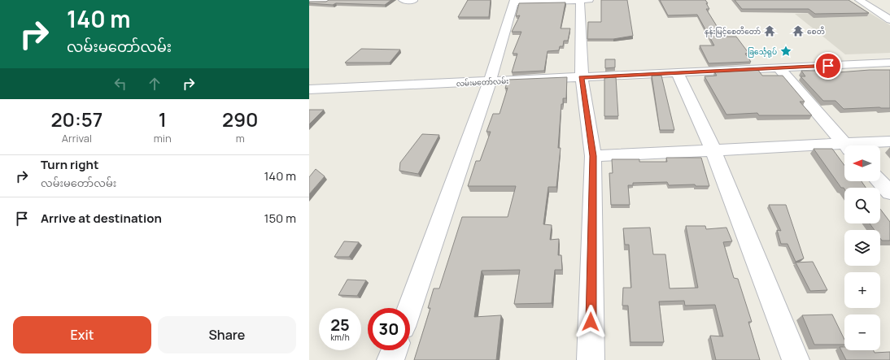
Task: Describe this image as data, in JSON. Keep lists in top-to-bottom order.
{
  "streets": {
    "street": ["လမ်းမတော်လမ်း"]
  },
  "places": {
    "temple": ["နန်းမြင့်စေတီတော်", "စေတီ"],
    "place": ["ခြင်္သေ့ရုပ်"]
  },
  "north": "left",
  "page": {
    "turn": ["140 m", "လမ်းမတော်လမ်း"],
    "eta": [
      "20:57",
      "Arrival",
      "1",
      "min",
      "290",
      "m"
    ],
    "map_buttons": ["+", "−"],
    "list": [
      {
        "name": "Turn right",
        "note": "လမ်းမတော်လမ်း",
        "value": "140 m"
      },
      {
        "name": "Arrive at destination",
        "value": "150 m"
      }
    ],
    "speed": "25 km/h",
    "limit": "30",
    "buttons": ["Exit", "Share"]
  }
}
